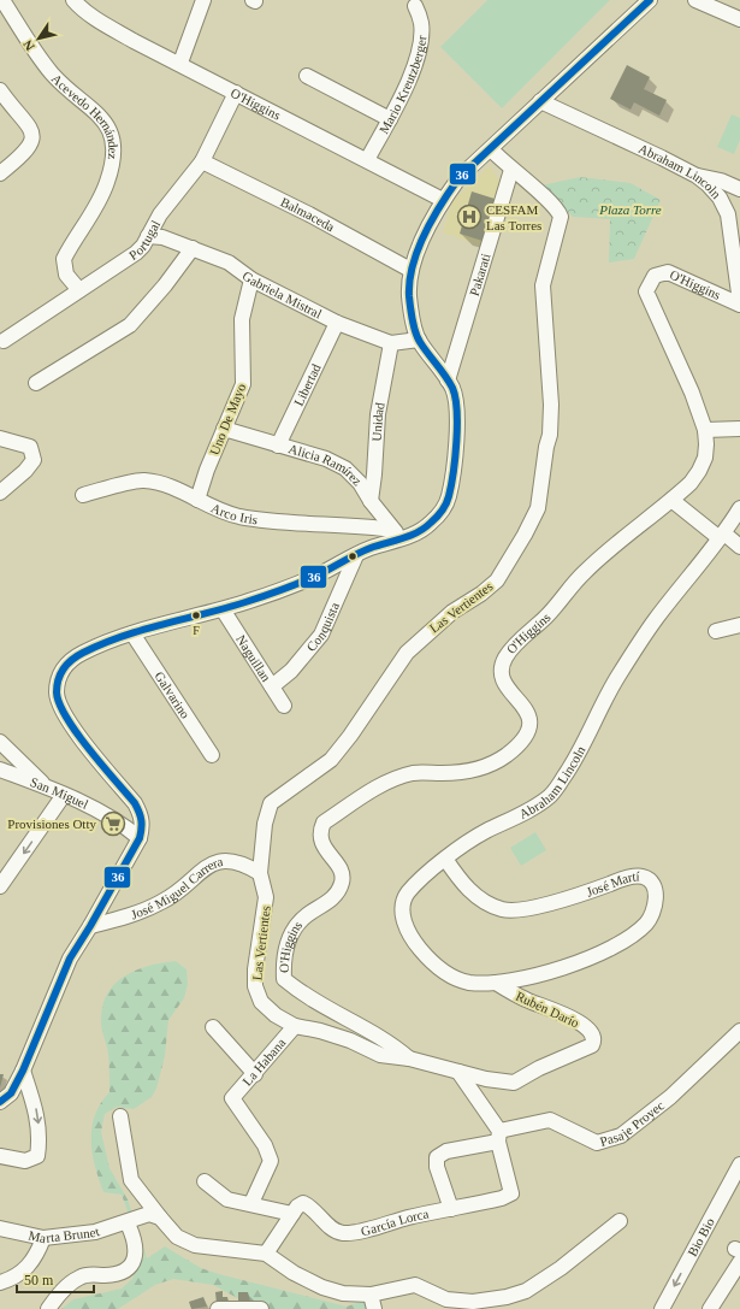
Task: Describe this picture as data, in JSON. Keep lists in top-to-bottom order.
{
  "streets": {
    "street": [
      "Mario Kreutzberger",
      "O'Higgins",
      "Acevedo Hernández",
      "Abraham Lincoln",
      "Balmaceda",
      "Portugal",
      "Pakarati",
      "Gabriela Mistral",
      "Libertad",
      "Uno De Mayo",
      "Unidad",
      "Alicia Ramírez",
      "Arco Iris",
      "Las Vertientes",
      "Conquista",
      "Naguillan",
      "Galvarino",
      "San Miguel",
      "José Martí",
      "José Miguel Carrera",
      "Rubén Darío",
      "La Habana",
      "Pasaje Proyec",
      "García Lorca",
      "Marta Brunet",
      "Bio Bio"
    ]
  },
  "crossings": [
    ["Mario Kreutzberger", "O'Higgins"],
    ["O'Higgins", "Abraham Lincoln"],
    ["O'Higgins", "Portugal"],
    ["Acevedo Hernández", "Portugal"],
    ["Abraham Lincoln", "José Martí"],
    ["Abraham Lincoln", "Rubén Darío"],
    ["Balmaceda", "Portugal"],
    ["Portugal", "Gabriela Mistral"],
    ["Pakarati", "Las Vertientes"],
    ["Gabriela Mistral", "Libertad"],
    ["Gabriela Mistral", "Uno De Mayo"],
    ["Gabriela Mistral", "Unidad"],
    ["Libertad", "Alicia Ramírez"],
    ["Uno De Mayo", "Alicia Ramírez"],
    ["Uno De Mayo", "Arco Iris"],
    ["Unidad", "Alicia Ramírez"],
    ["Alicia Ramírez", "Arco Iris"],
    ["Las Vertientes", "José Miguel Carrera"],
    ["Las Vertientes", "La Habana"],
    ["Conquista", "Naguillan"],
    ["José Martí", "Rubén Darío"],
    ["Pasaje Proyec", "García Lorca"]
  ],
  "parks": ["Plaza Torre"],
  "places": {
    "hospital": ["CESFAM Las Torres"],
    "other": ["F"],
    "supermarket": ["Provisiones Otty"]
  },
  "lines": ["transit line 36"],
  "scale_bar": "50 m",
  "north": "bottom left"
}
